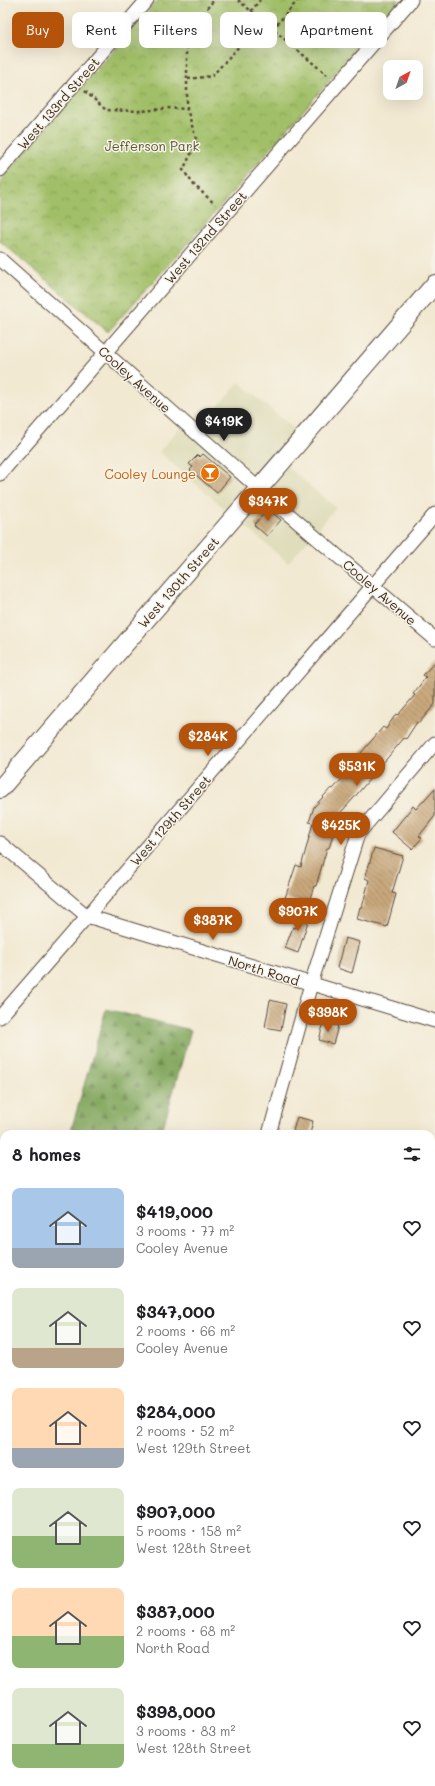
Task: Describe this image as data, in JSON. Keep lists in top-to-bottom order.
{
  "streets": {
    "main road": ["West 130th Street"],
    "street": [
      "West 133rd Street",
      "West 132nd Street",
      "Cooley Avenue",
      "West 129th Street",
      "North Road"
    ]
  },
  "crossings": [
    ["West 132nd Street", "Cooley Avenue"],
    ["Cooley Avenue", "West 130th Street"],
    ["Cooley Avenue", "West 129th Street"],
    ["West 129th Street", "North Road"]
  ],
  "parks": ["Jefferson Park"],
  "places": {
    "bar": ["Cooley Lounge"]
  },
  "north": "top right",
  "page": {
    "chip": [
      "Buy",
      "Rent",
      "Filters",
      "New",
      "Apartment"
    ],
    "price": [
      "$419K",
      "$347K",
      "$284K",
      "$531K",
      "$425K",
      "$907K",
      "$387K",
      "$398K"
    ],
    "heading": "8 homes",
    "list": [
      {
        "name": "$419,000",
        "note": "3 rooms · 77 m² · Cooley Avenue"
      },
      {
        "name": "$347,000",
        "note": "2 rooms · 66 m² · Cooley Avenue"
      },
      {
        "name": "$284,000",
        "note": "2 rooms · 52 m² · West 129th Street"
      },
      {
        "name": "$907,000",
        "note": "5 rooms · 158 m² · West 128th Street"
      },
      {
        "name": "$387,000",
        "note": "2 rooms · 68 m² · North Road"
      },
      {
        "name": "$398,000",
        "note": "3 rooms · 83 m² · West 128th Street"
      }
    ]
  }
}
